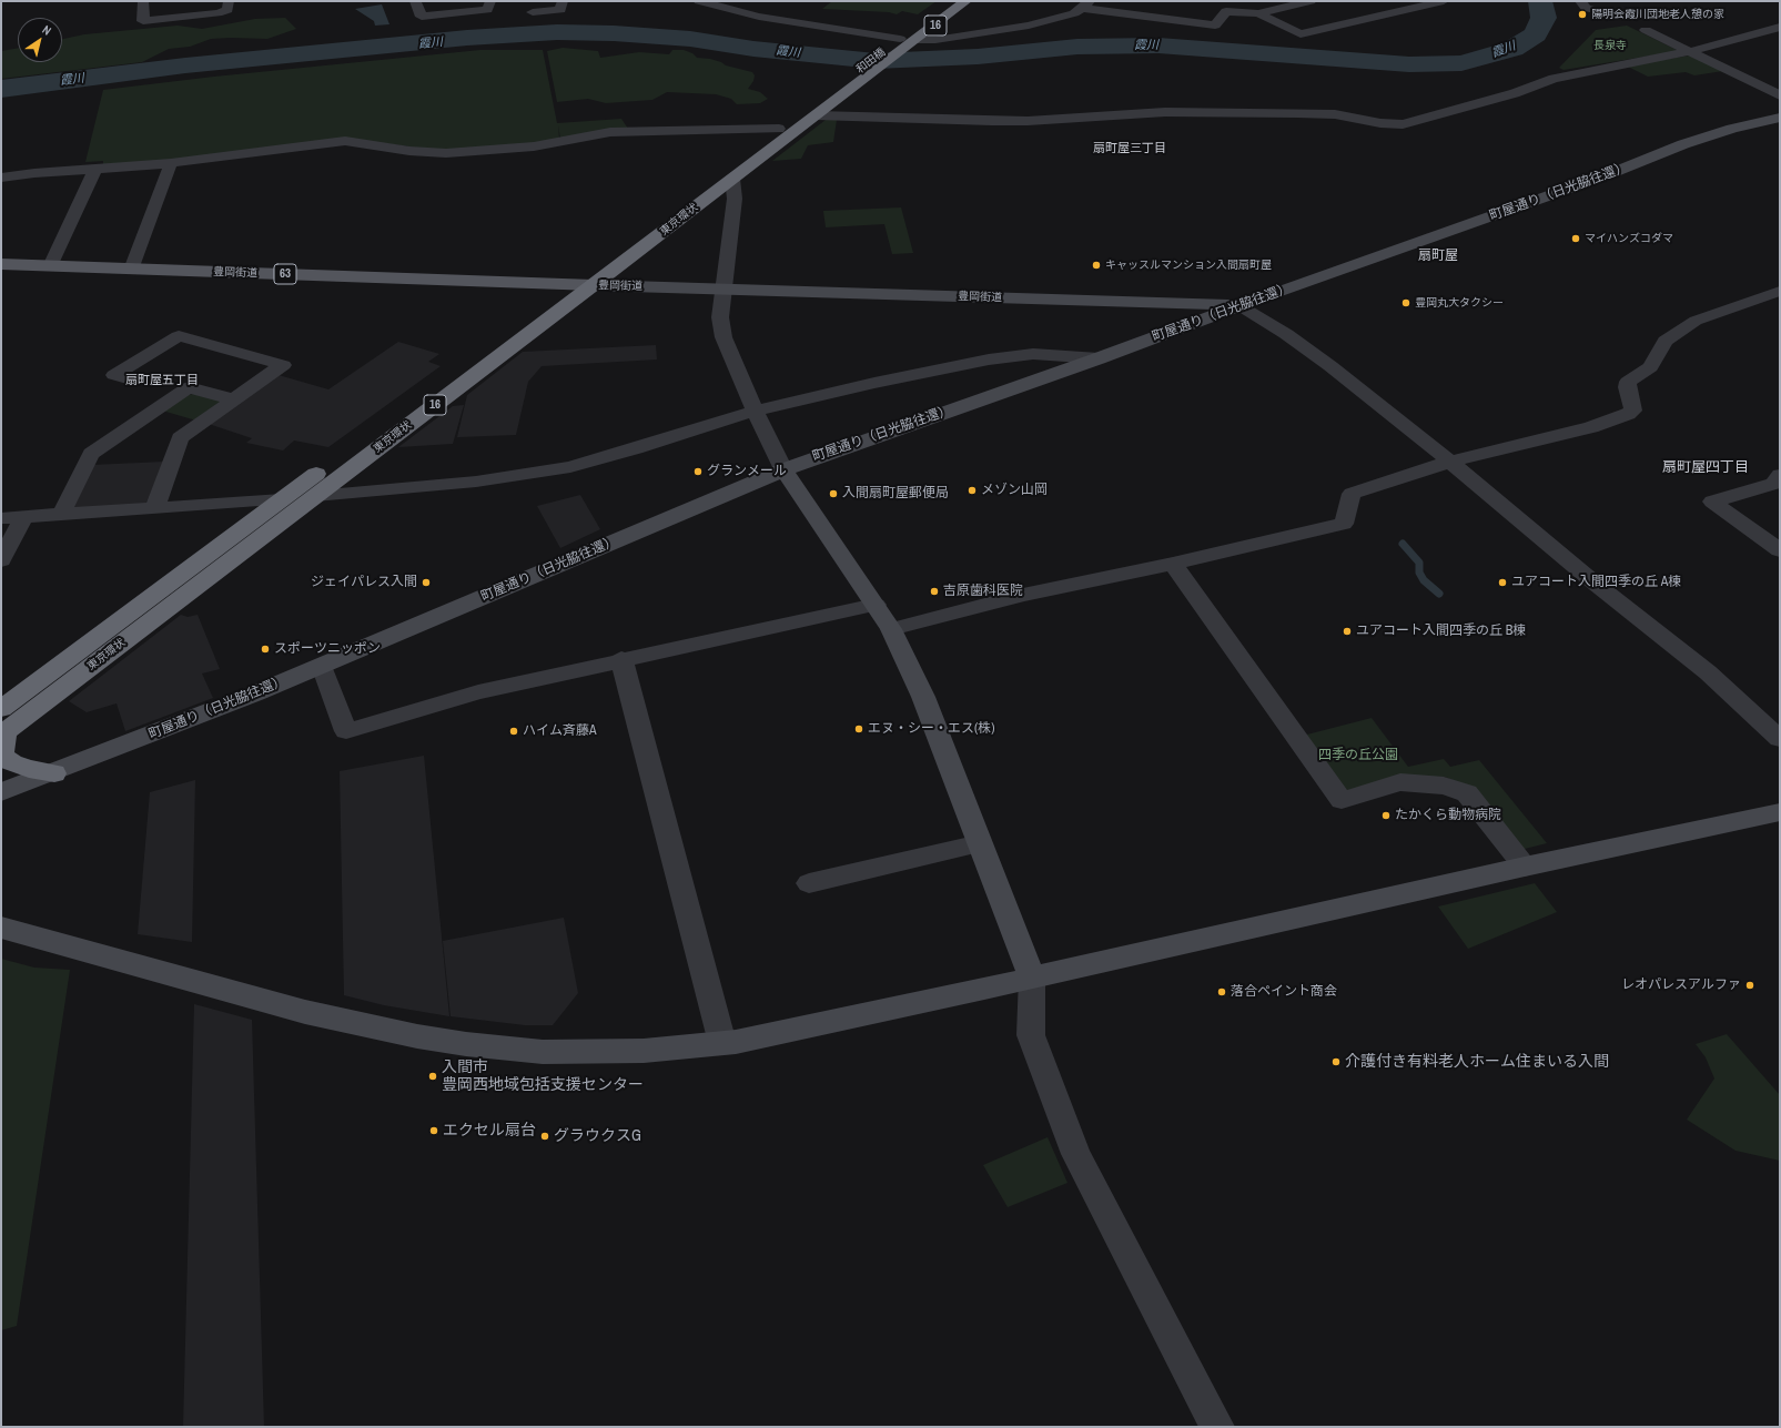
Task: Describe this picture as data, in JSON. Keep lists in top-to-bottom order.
{
  "streets": {
    "highway": ["16", "和田橋", "東京環状"],
    "main road": ["豊岡街道", "63"],
    "street": ["町屋通り（日光脇往還）"]
  },
  "crossings": [
    ["16", "和田橋"],
    ["和田橋", "東京環状"],
    ["町屋通り（日光脇往還）", "豊岡街道"],
    ["東京環状", "豊岡街道"]
  ],
  "districts": [
    "扇町屋三丁目",
    "扇町屋",
    "扇町屋五丁目",
    "扇町屋四丁目"
  ],
  "water": ["霞川"],
  "parks": ["長泉寺", "四季の丘公園"],
  "places": [
    "陽明会霞川団地老人憩の家",
    "マイハンズコダマ",
    "キャッスルマンション入間扇町屋",
    "豊岡丸大タクシー",
    "グランメール",
    "メゾン山岡",
    "入間扇町屋郵便局",
    "ジェイパレス入間",
    "ユアコート入間四季の丘 A棟",
    "吉原歯科医院",
    "ユアコート入間四季の丘 B棟",
    "スポーツニッポン",
    "エヌ・シー・エス(株)",
    "ハイム斉藤A",
    "たかくら動物病院",
    "レオパレスアルファ",
    "落合ペイント商会",
    "介護付き有料老人ホーム住まいる入間",
    "入間市 豊岡西地域包括支援センター",
    "エクセル扇台",
    "グラウクスG"
  ],
  "north": "top right"
}
